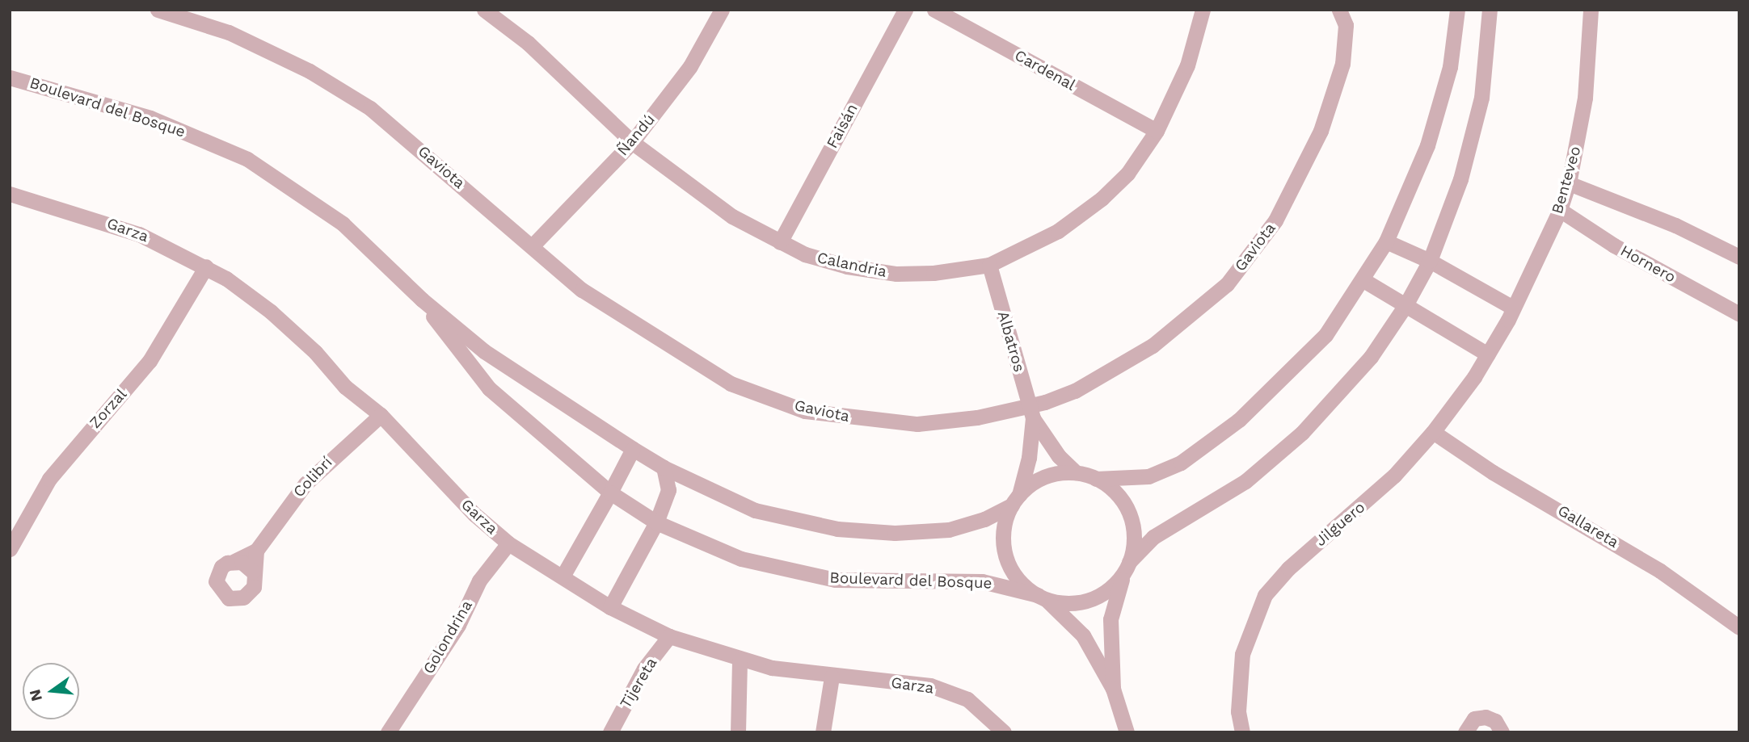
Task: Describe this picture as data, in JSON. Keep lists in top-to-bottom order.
{
  "streets": {
    "street": [
      "Cardenal",
      "Boulevard del Bosque",
      "Faisán",
      "Ñandú",
      "Gaviota",
      "Benteveo",
      "Garza",
      "Hornero",
      "Calandria",
      "Albatros",
      "Zorzal",
      "Colibrí",
      "Jilguero",
      "Gallareta",
      "Golondrina",
      "Tijereta"
    ]
  },
  "crossings": [
    ["Cardenal", "Calandria"],
    ["Faisán", "Calandria"],
    ["Ñandú", "Gaviota"],
    ["Ñandú", "Calandria"],
    ["Gaviota", "Albatros"],
    ["Benteveo", "Hornero"],
    ["Benteveo", "Jilguero"],
    ["Garza", "Zorzal"],
    ["Garza", "Colibrí"],
    ["Garza", "Golondrina"],
    ["Garza", "Tijereta"],
    ["Calandria", "Albatros"],
    ["Jilguero", "Gallareta"]
  ],
  "north": "left"
}
